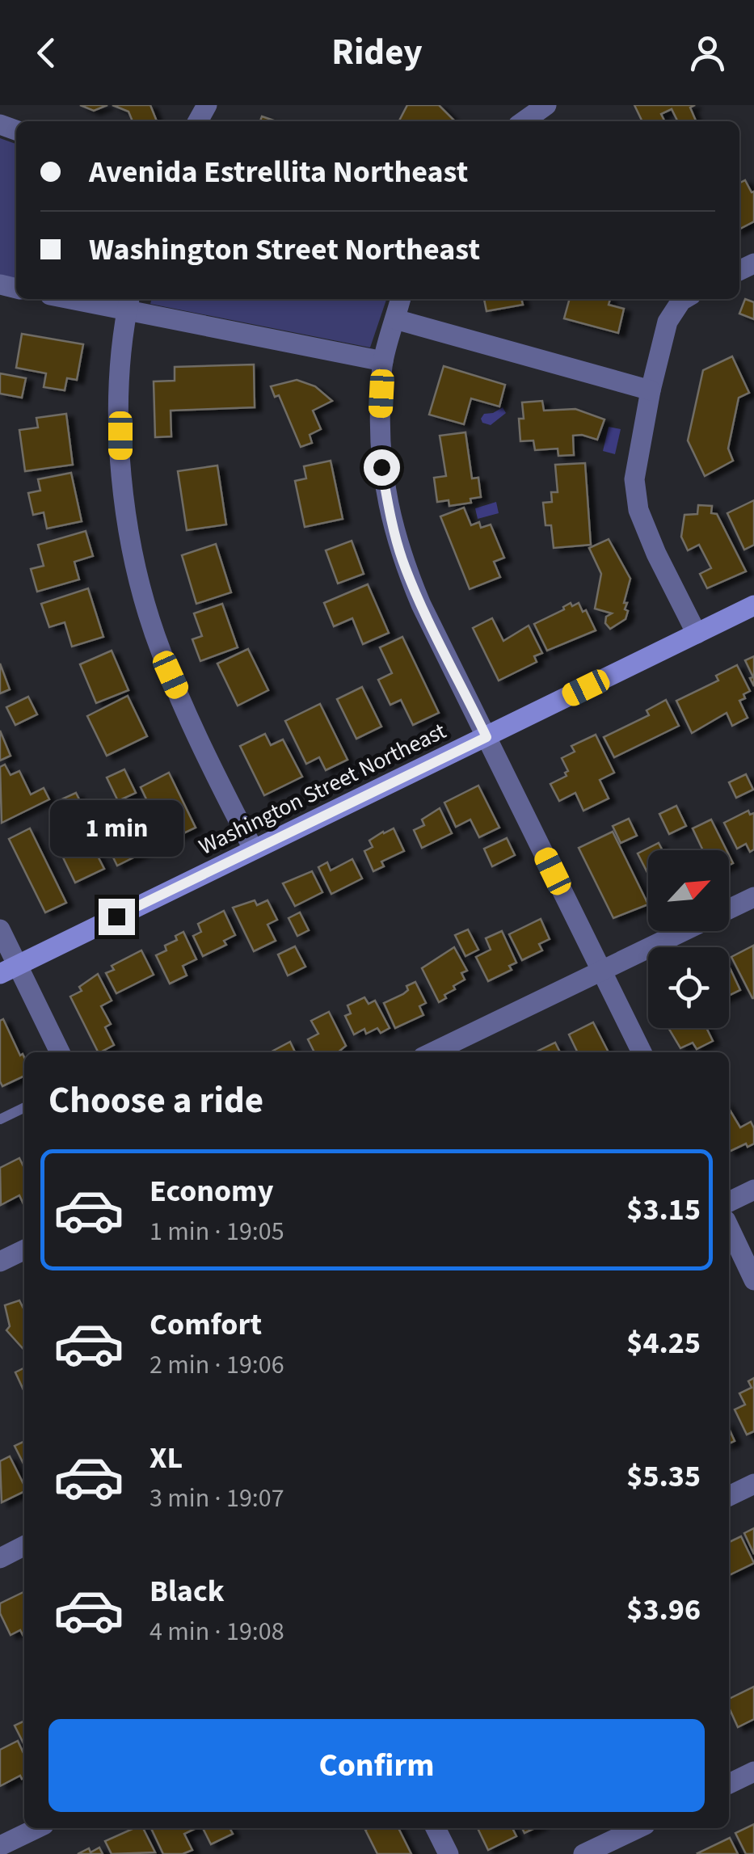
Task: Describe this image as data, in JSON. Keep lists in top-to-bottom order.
{
  "streets": {
    "street": ["Washington Street Northeast"]
  },
  "north": "top right",
  "page": {
    "header": "Ridey",
    "banner": ["Avenida Estrellita Northeast", "Washington Street Northeast"],
    "bubble": "1 min",
    "heading": "Choose a ride",
    "list": [
      {
        "name": "Economy",
        "note": "1 min · 19:05",
        "value": "$3.15"
      },
      {
        "name": "Comfort",
        "note": "2 min · 19:06",
        "value": "$4.25"
      },
      {
        "name": "XL",
        "note": "3 min · 19:07",
        "value": "$5.35"
      },
      {
        "name": "Black",
        "note": "4 min · 19:08",
        "value": "$3.96"
      }
    ],
    "buttons": "Confirm"
  }
}
